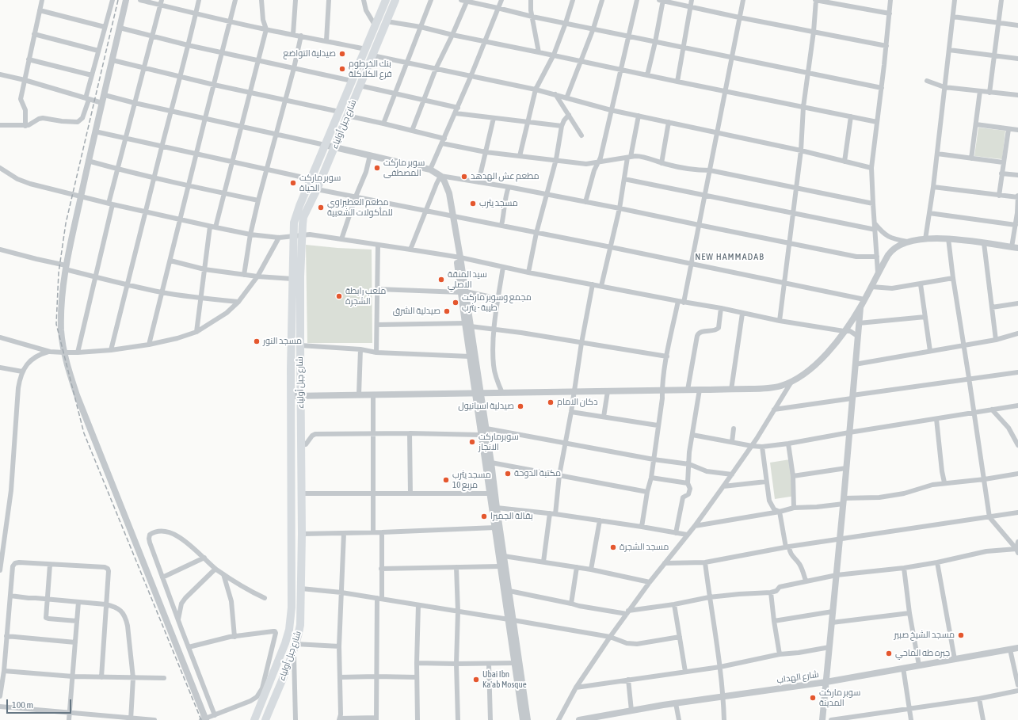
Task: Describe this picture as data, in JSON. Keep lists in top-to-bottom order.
{
  "streets": {
    "main road": ["شارع جبل أولياء"],
    "street": ["شارع الهداب"]
  },
  "districts": ["NEW HAMMADAB"],
  "places": [
    "صيدلية التواضع",
    "بنك الخرطوم فرع الكلاكلة",
    "سوبر ماركت المصطفى",
    "مطعم عش الهدهد",
    "سوبر ماركت الحياة",
    "مسجد يثرب",
    "مطعم العطبراوي للمأكولات الشعبية",
    "سيد المنقة الاصلي",
    "ملعب رابطة الشجرة",
    "مجمع وسوبر ماركت طيبة - يثرب",
    "صيدلية الشرق",
    "مسجد النور",
    "دكان الامام",
    "صيدلية اسبانيول",
    "سوبرماركت الانجاز",
    "مكتبة الدوحة",
    "مسجد يثرب مربع 10",
    "بقالة الجميرا",
    "مسجد الشجرة",
    "مسجد الشيخ صبير",
    "جبره طه الماحي",
    "Ubai Ibn Ka'ab Mosque",
    "سوبر ماركت المدينة"
  ],
  "scale_bar": "100 m"
}
